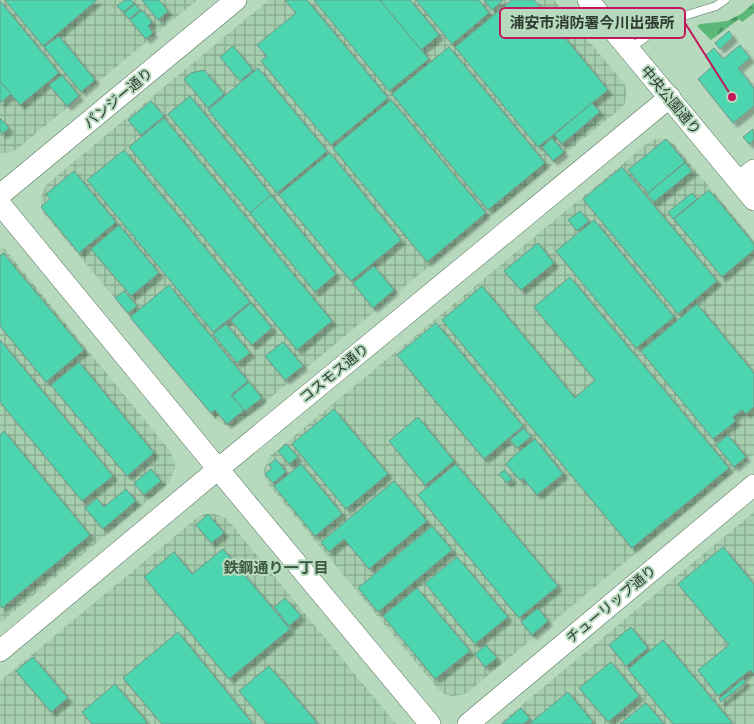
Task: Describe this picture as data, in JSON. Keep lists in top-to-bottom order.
{
  "streets": {
    "street": [
      "パンジー通り",
      "中央公園通り",
      "コスモス通り",
      "チューリップ通り"
    ]
  },
  "crossings": [
    ["中央公園通り", "コスモス通り"]
  ],
  "districts": ["鉄鋼通り一丁目"],
  "places": ["浦安市消防署今川出張所"]
}
